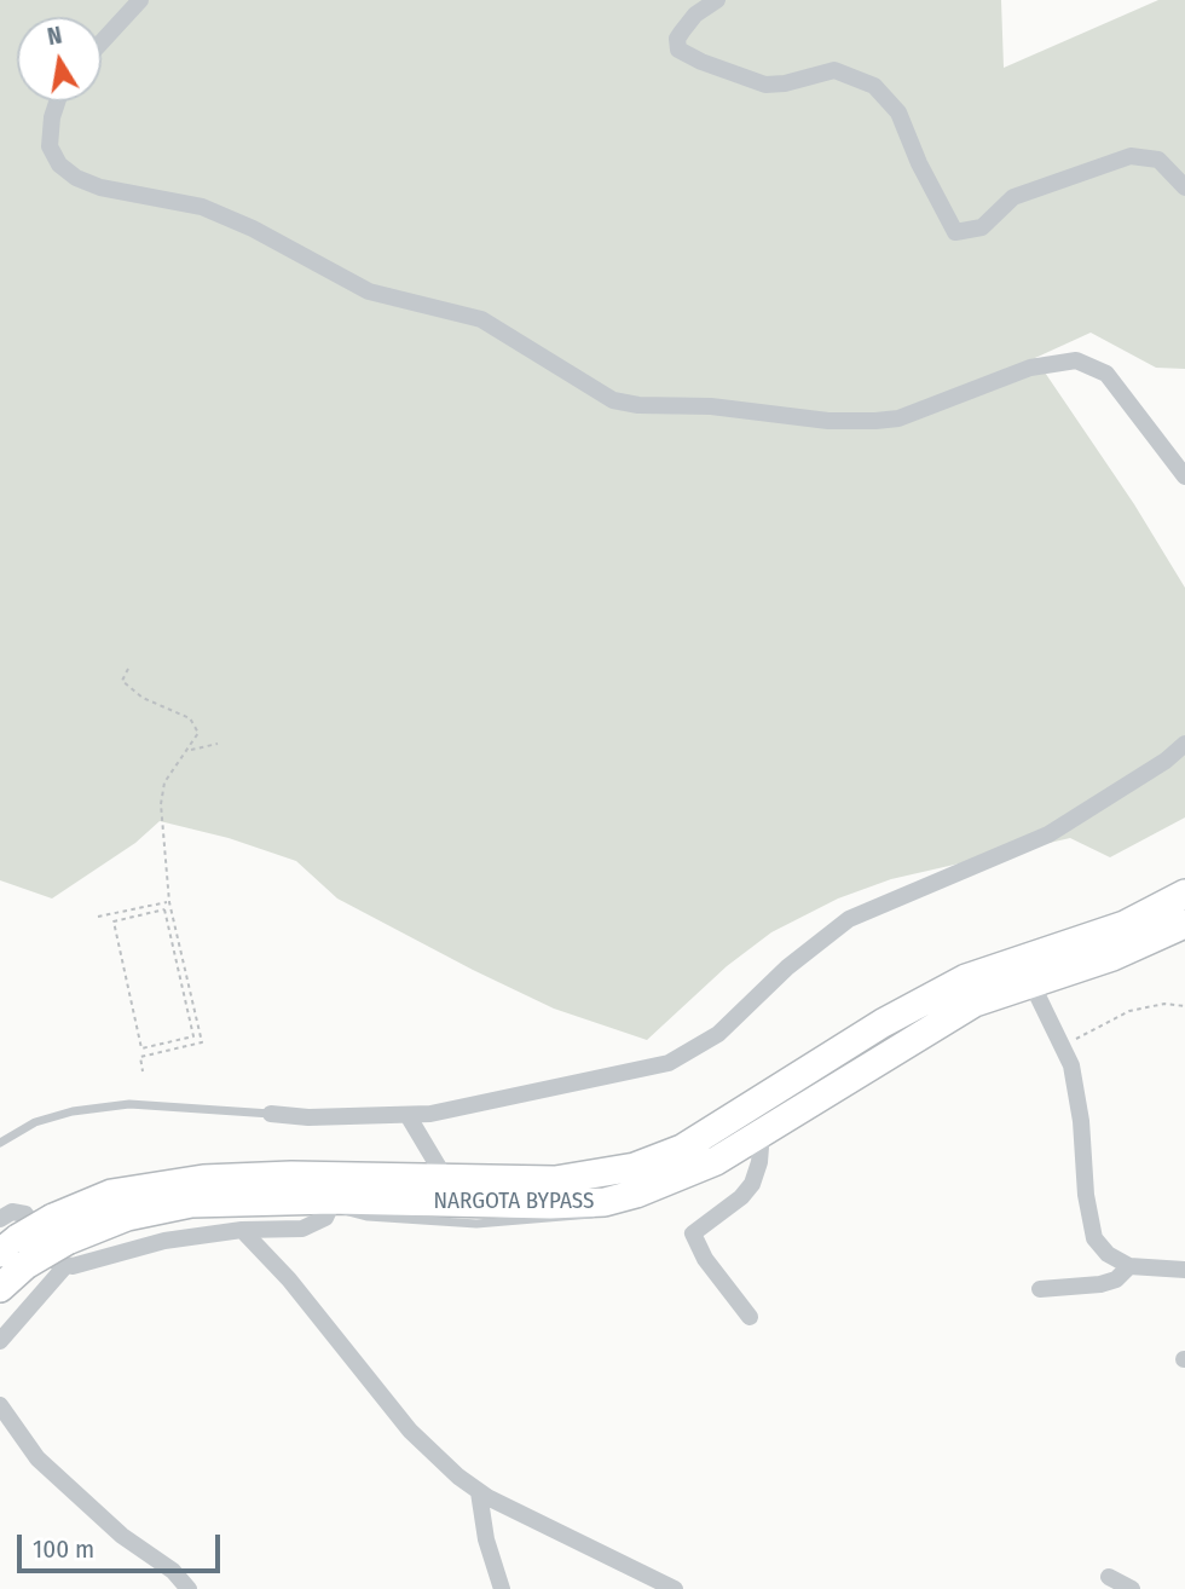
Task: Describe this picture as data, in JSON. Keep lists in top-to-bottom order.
{
  "streets": {
    "highway": ["NARGOTA BYPASS"]
  },
  "scale_bar": "100 m",
  "north": "top"
}
